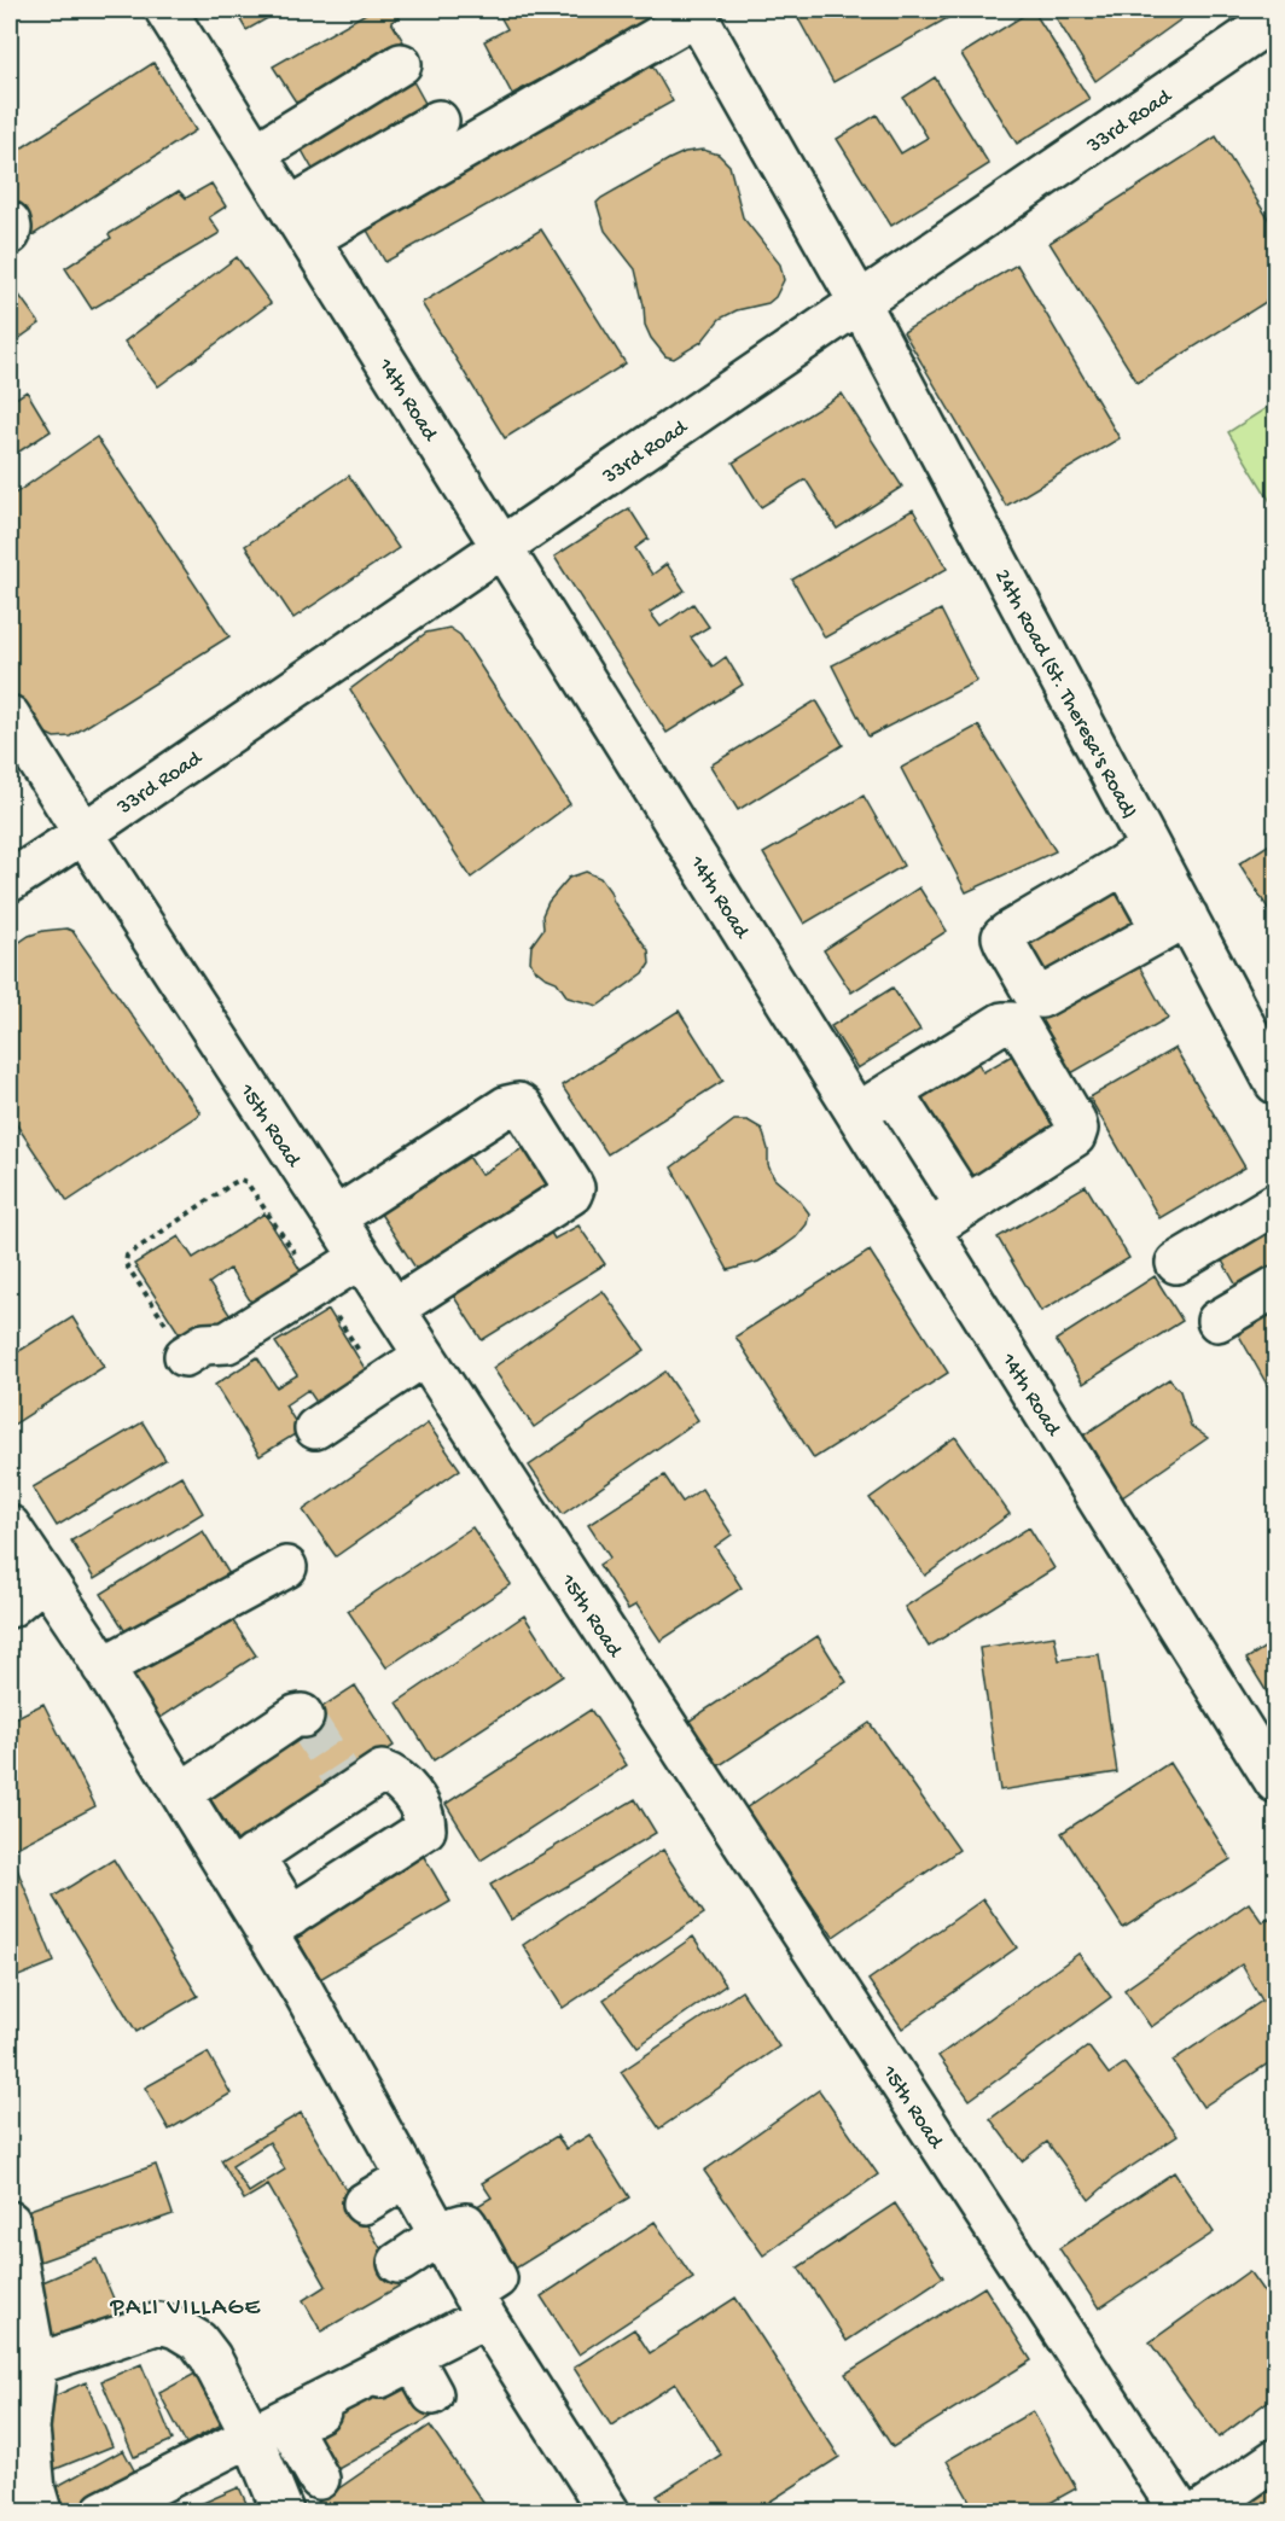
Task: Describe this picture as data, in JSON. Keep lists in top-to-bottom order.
{
  "streets": {
    "street": [
      "33rd Road",
      "14th Road",
      "24th Road (St. Theresa's Road)",
      "15th Road"
    ]
  },
  "crossings": [
    ["33rd Road", "14th Road"],
    ["33rd Road", "24th Road (St. Theresa's Road)"],
    ["33rd Road", "15th Road"]
  ],
  "districts": ["PALI VILLAGE"]
}
